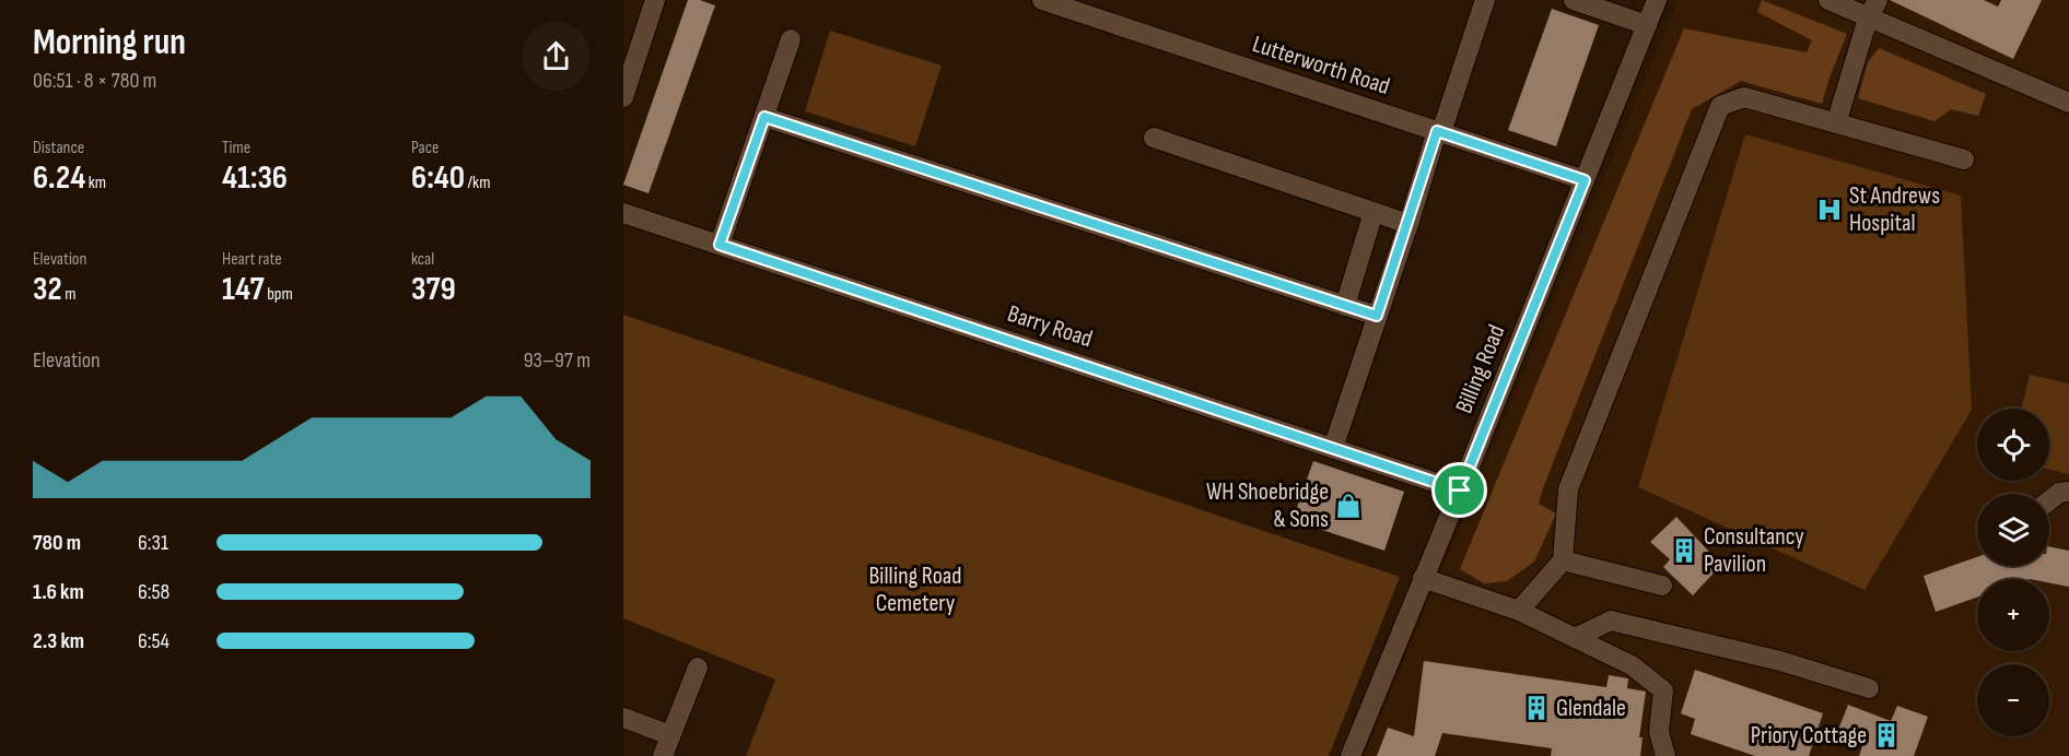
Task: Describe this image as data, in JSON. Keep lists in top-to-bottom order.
{
  "streets": {
    "street": ["Lutterworth Road", "Barry Road", "Billing Road"]
  },
  "crossings": [
    ["Lutterworth Road", "Billing Road"],
    ["Barry Road", "Billing Road"]
  ],
  "parks": ["Billing Road Cemetery"],
  "places": {
    "hospital": ["St Andrews Hospital"],
    "shop": ["WH Shoebridge & Sons"],
    "building": ["Consultancy Pavilion", "Glendale", "Priory Cottage"]
  },
  "page": {
    "heading": ["Morning run", "06:51 · 8 × 780 m"],
    "stats": [
      ["Distance", "6.24 km"],
      ["Time", "41:36"],
      ["Pace", "6:40 /km"],
      ["Elevation", "32 m"],
      ["Heart rate", "147 bpm"],
      ["kcal", "379"]
    ],
    "chart": ["Elevation", "93–97 m"],
    "map_buttons": ["+", "−"],
    "list": [
      {
        "name": "780 m",
        "note": "6:31"
      },
      {
        "name": "1.6 km",
        "note": "6:58"
      },
      {
        "name": "2.3 km",
        "note": "6:54"
      }
    ]
  }
}
